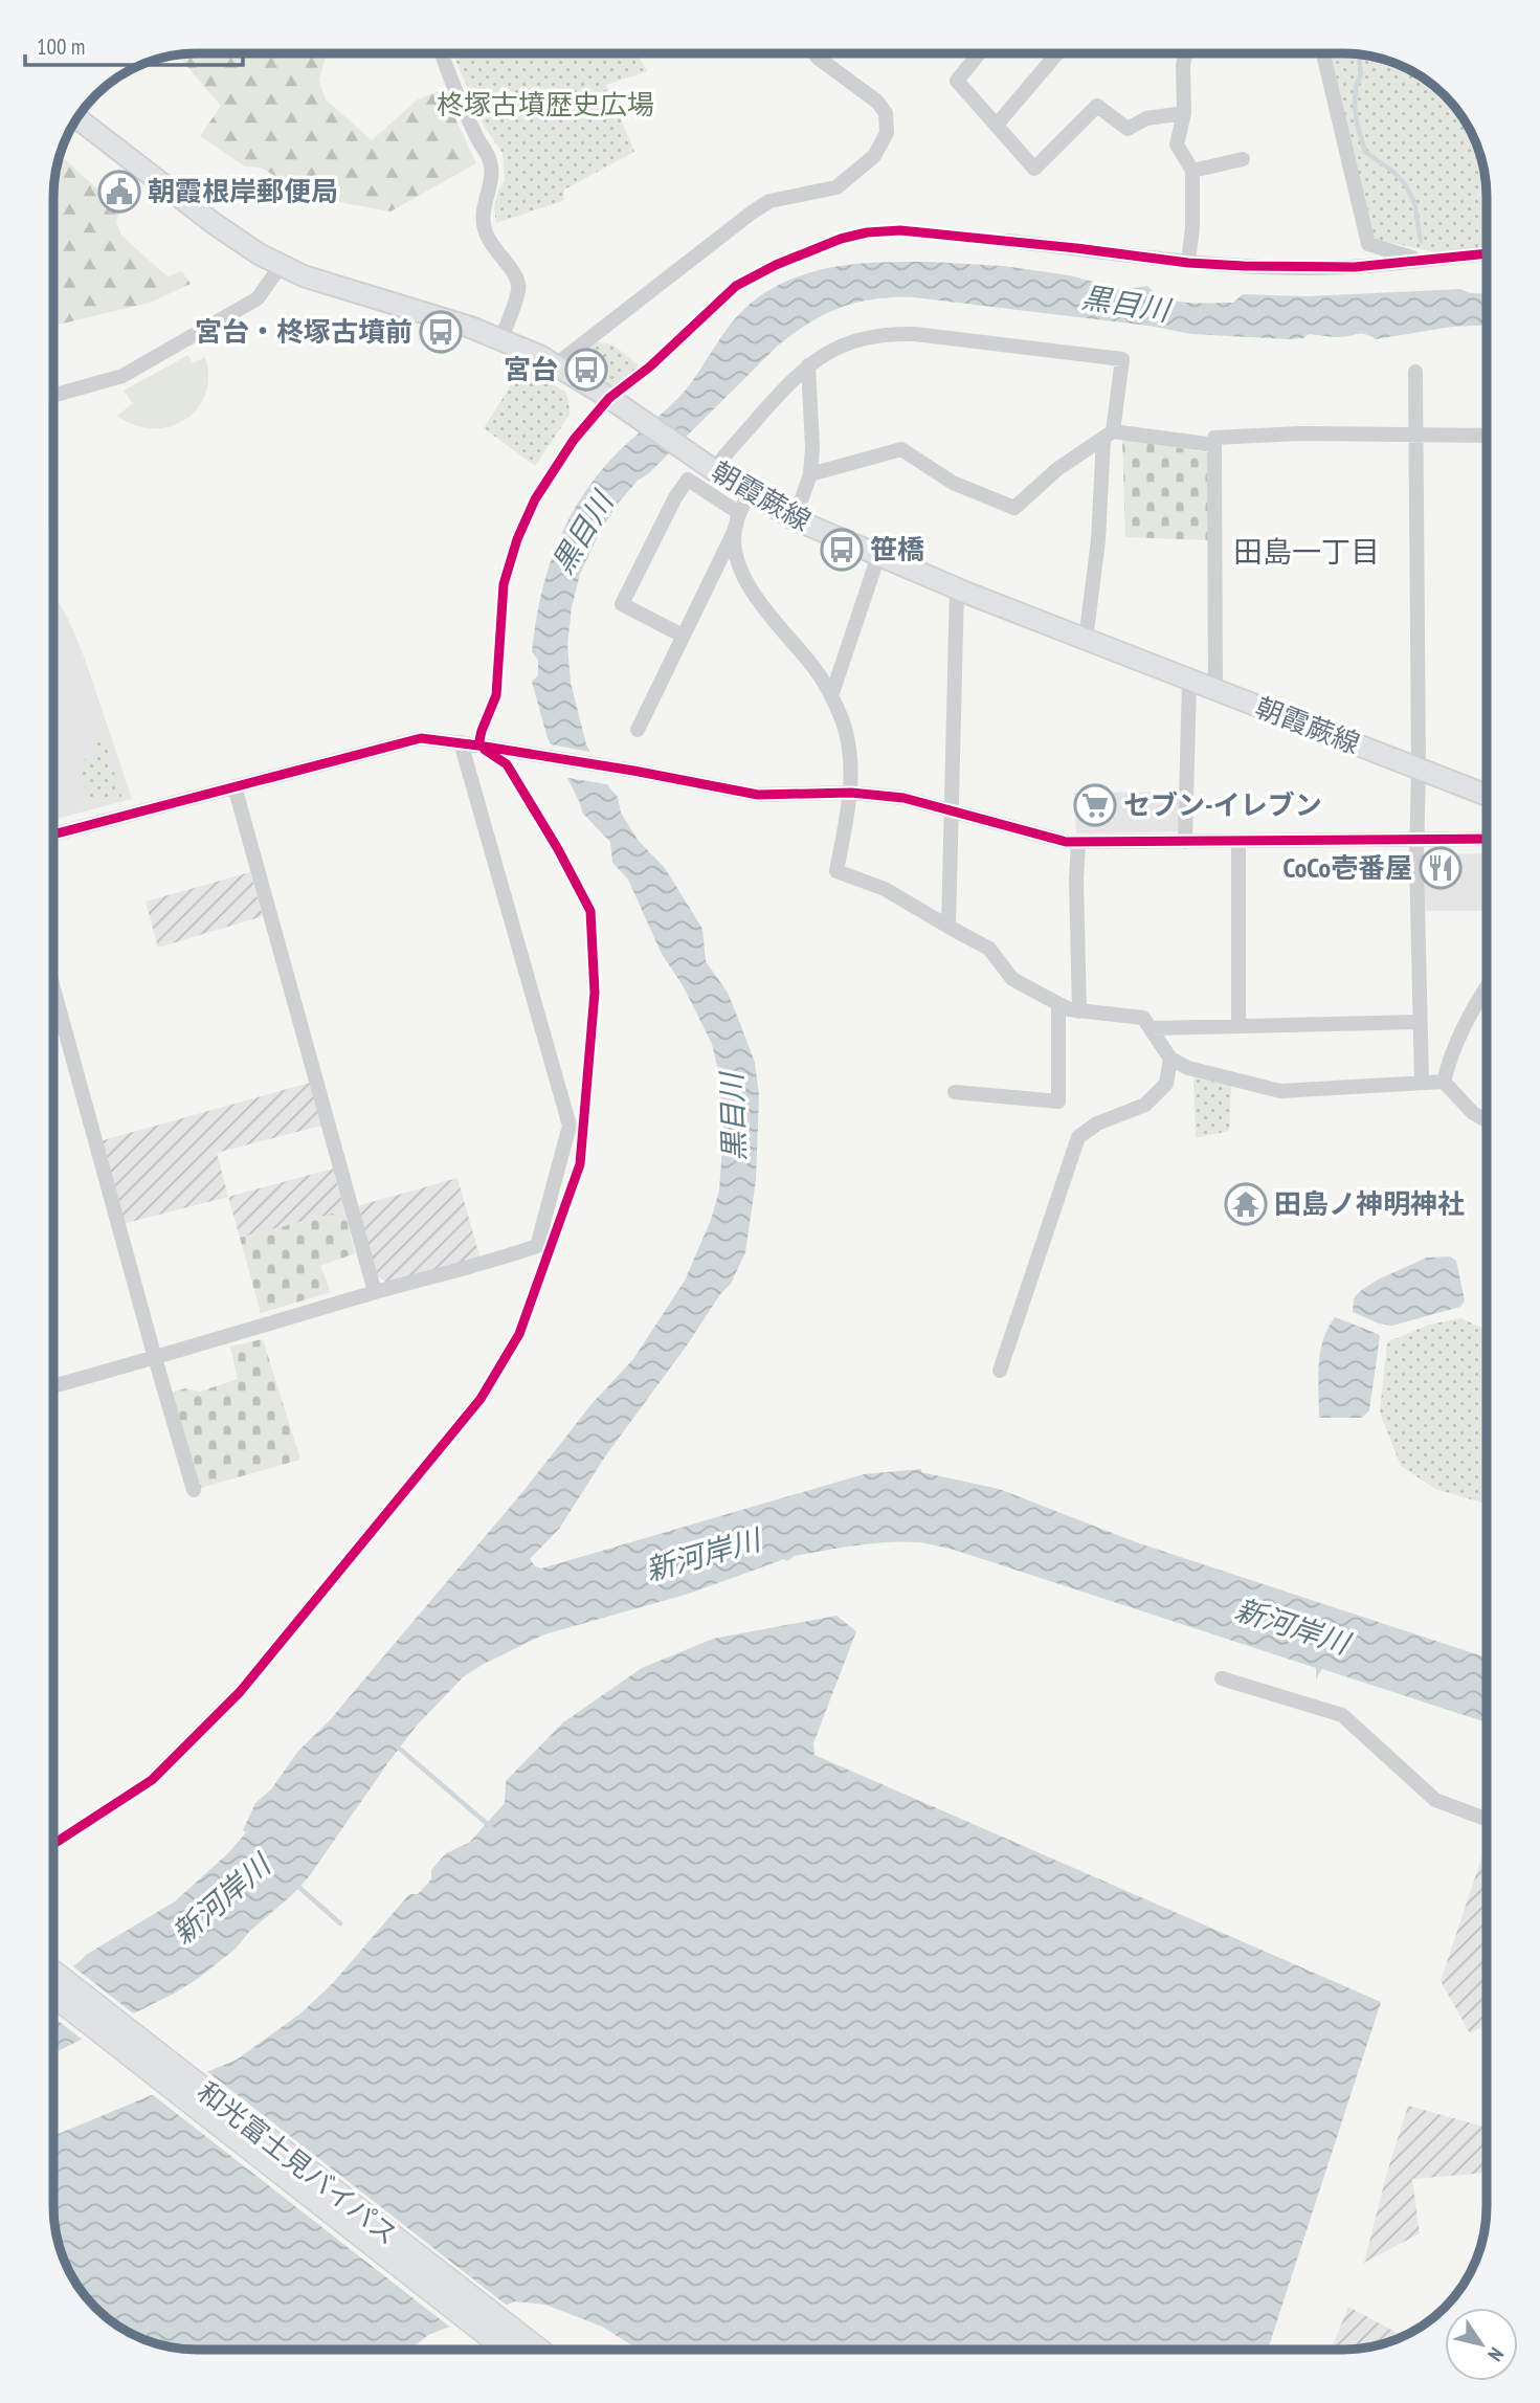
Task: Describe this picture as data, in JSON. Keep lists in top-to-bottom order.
{
  "streets": {
    "highway": ["和光富士見バイパス"],
    "main road": ["朝霞蕨線"]
  },
  "districts": ["田島一丁目"],
  "water": ["黒目川", "新河岸川"],
  "parks": ["柊塚古墳歴史広場"],
  "places": {
    "public building": ["朝霞根岸郵便局"],
    "bus stop": ["宮台・柊塚古墳前", "宮台", "笹橋"],
    "supermarket": ["セブン-イレブン"],
    "restaurant": ["CoCo壱番屋"],
    "temple": ["田島ノ神明神社"]
  },
  "scale_bar": "100 m",
  "north": "bottom right"
}
